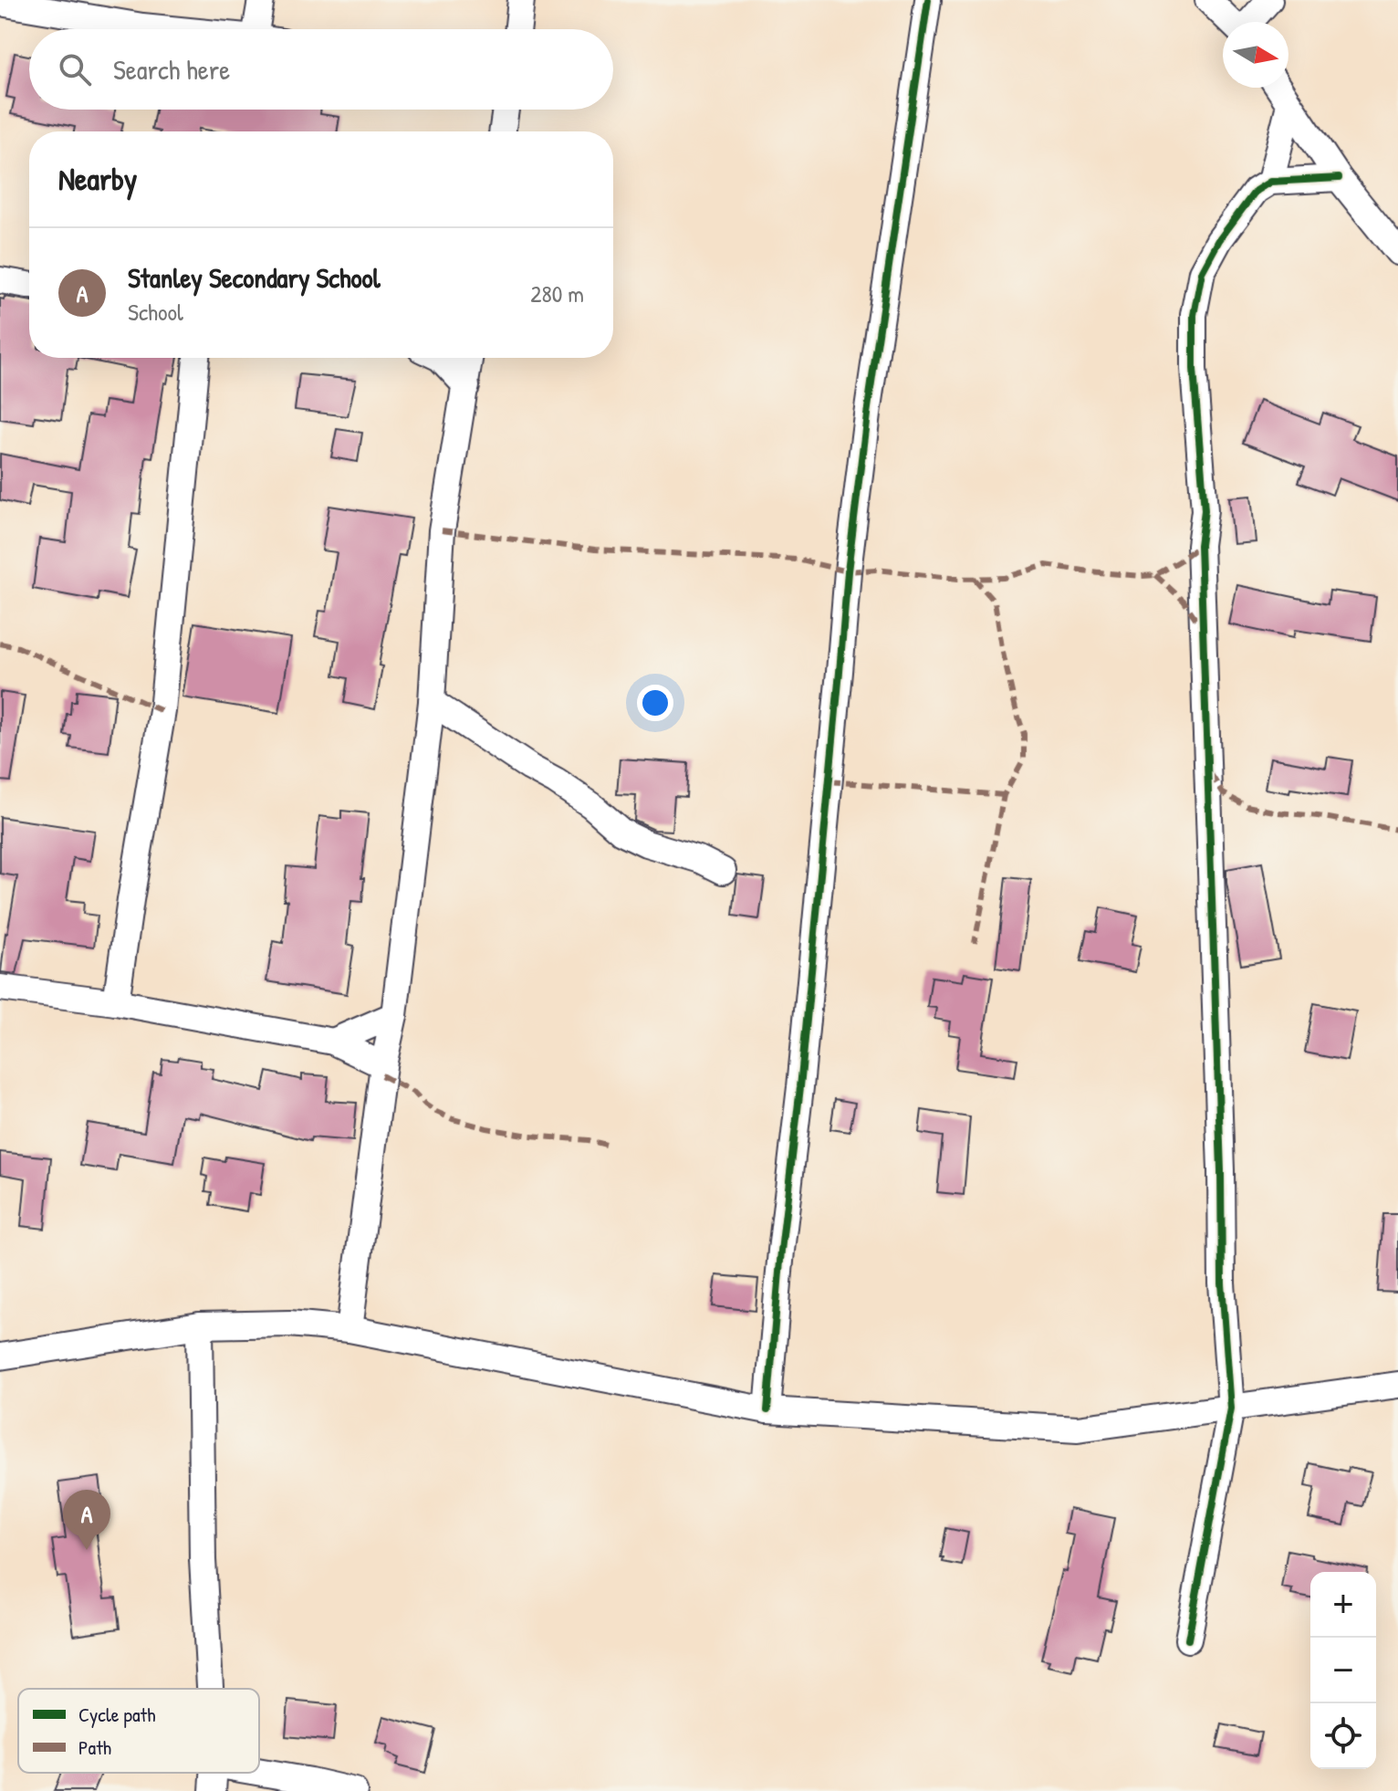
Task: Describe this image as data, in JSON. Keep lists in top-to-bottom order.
{
  "legend": ["Cycle path", "Path"],
  "north": "right",
  "page": {
    "search": "Search here",
    "heading": "Nearby",
    "list": [
      {
        "mark": "A",
        "name": "Stanley Secondary School",
        "note": "School",
        "value": "280 m"
      }
    ],
    "pins": "A",
    "map_buttons": ["+", "−"]
  }
}
